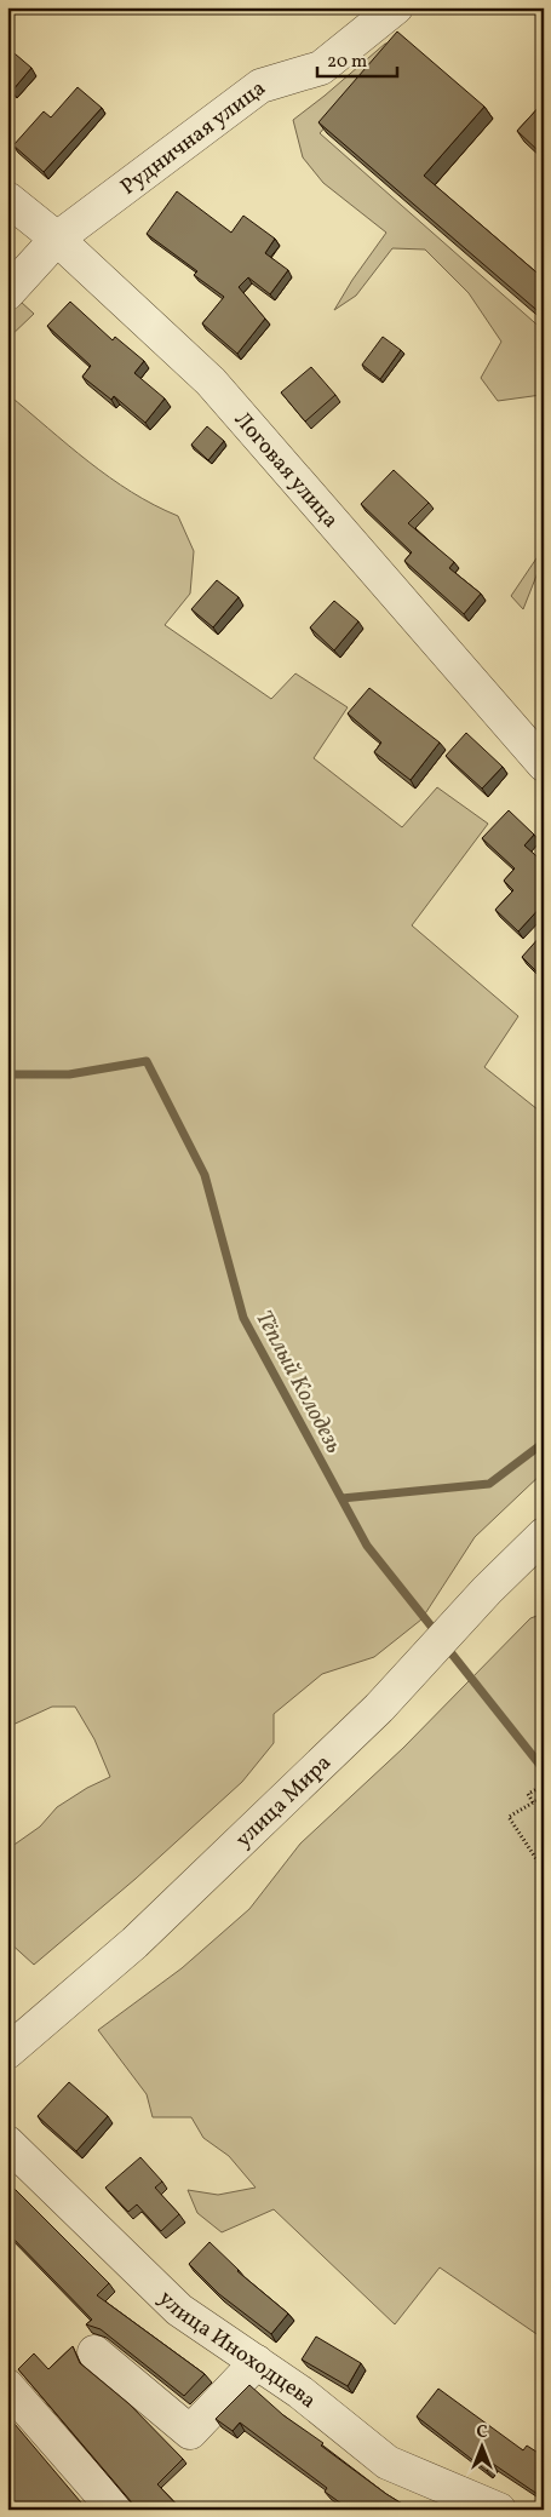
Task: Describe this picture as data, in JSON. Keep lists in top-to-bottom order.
{
  "streets": {
    "street": [
      "Рудничная улица",
      "Логовая улица",
      "улица Мира",
      "улица Иноходцева"
    ]
  },
  "crossings": [
    ["Рудничная улица", "Логовая улица"]
  ],
  "water": ["Тёплый Колодезь"],
  "scale_bar": "20 m",
  "north": "top"
}
